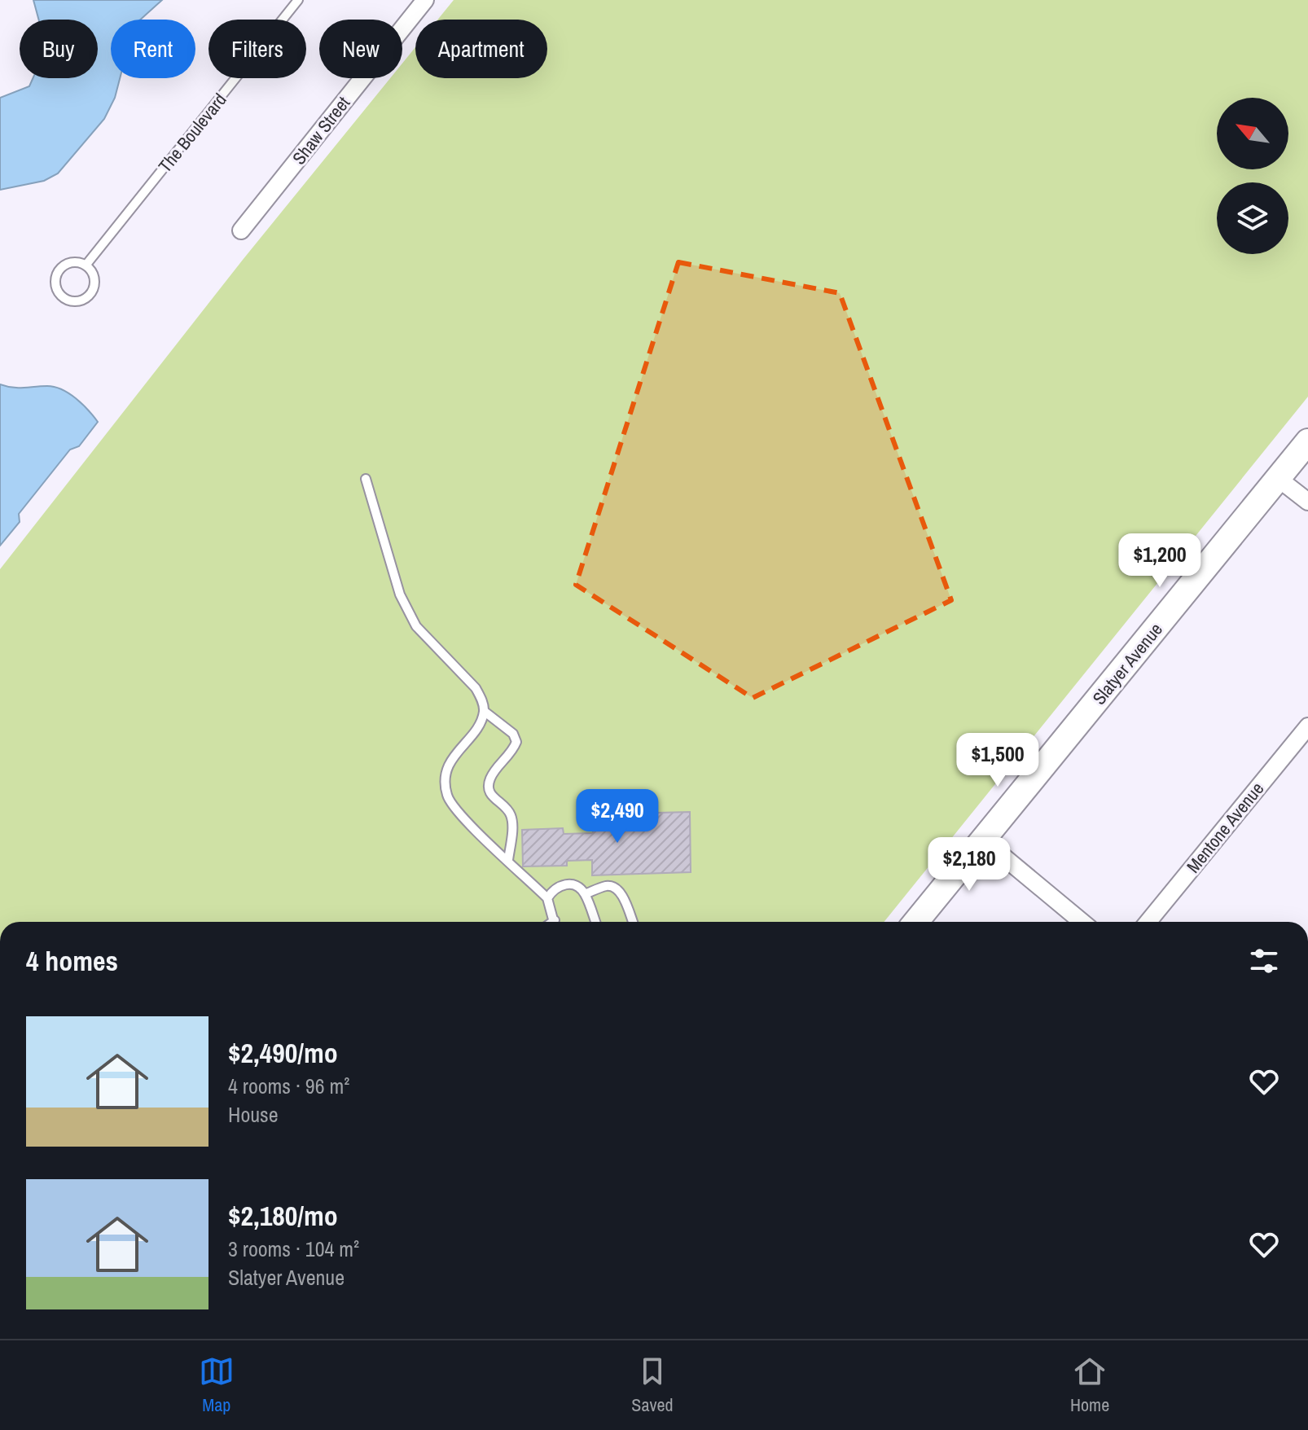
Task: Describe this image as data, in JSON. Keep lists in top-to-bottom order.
{
  "streets": {
    "main road": ["Slatyer Avenue"],
    "street": ["Shaw Street", "Mentone Avenue"],
    "lane": ["The Boulevard"]
  },
  "north": "top left",
  "page": {
    "chip": [
      "Buy",
      "Rent",
      "Filters",
      "New",
      "Apartment"
    ],
    "price": [
      "$1,200",
      "$1,500",
      "$2,490",
      "$2,180"
    ],
    "heading": "4 homes",
    "list": [
      {
        "name": "$2,490/mo",
        "note": "4 rooms · 96 m² · House"
      },
      {
        "name": "$2,180/mo",
        "note": "3 rooms · 104 m² · Slatyer Avenue"
      }
    ],
    "tabs": ["Map", "Saved", "Home"]
  }
}
